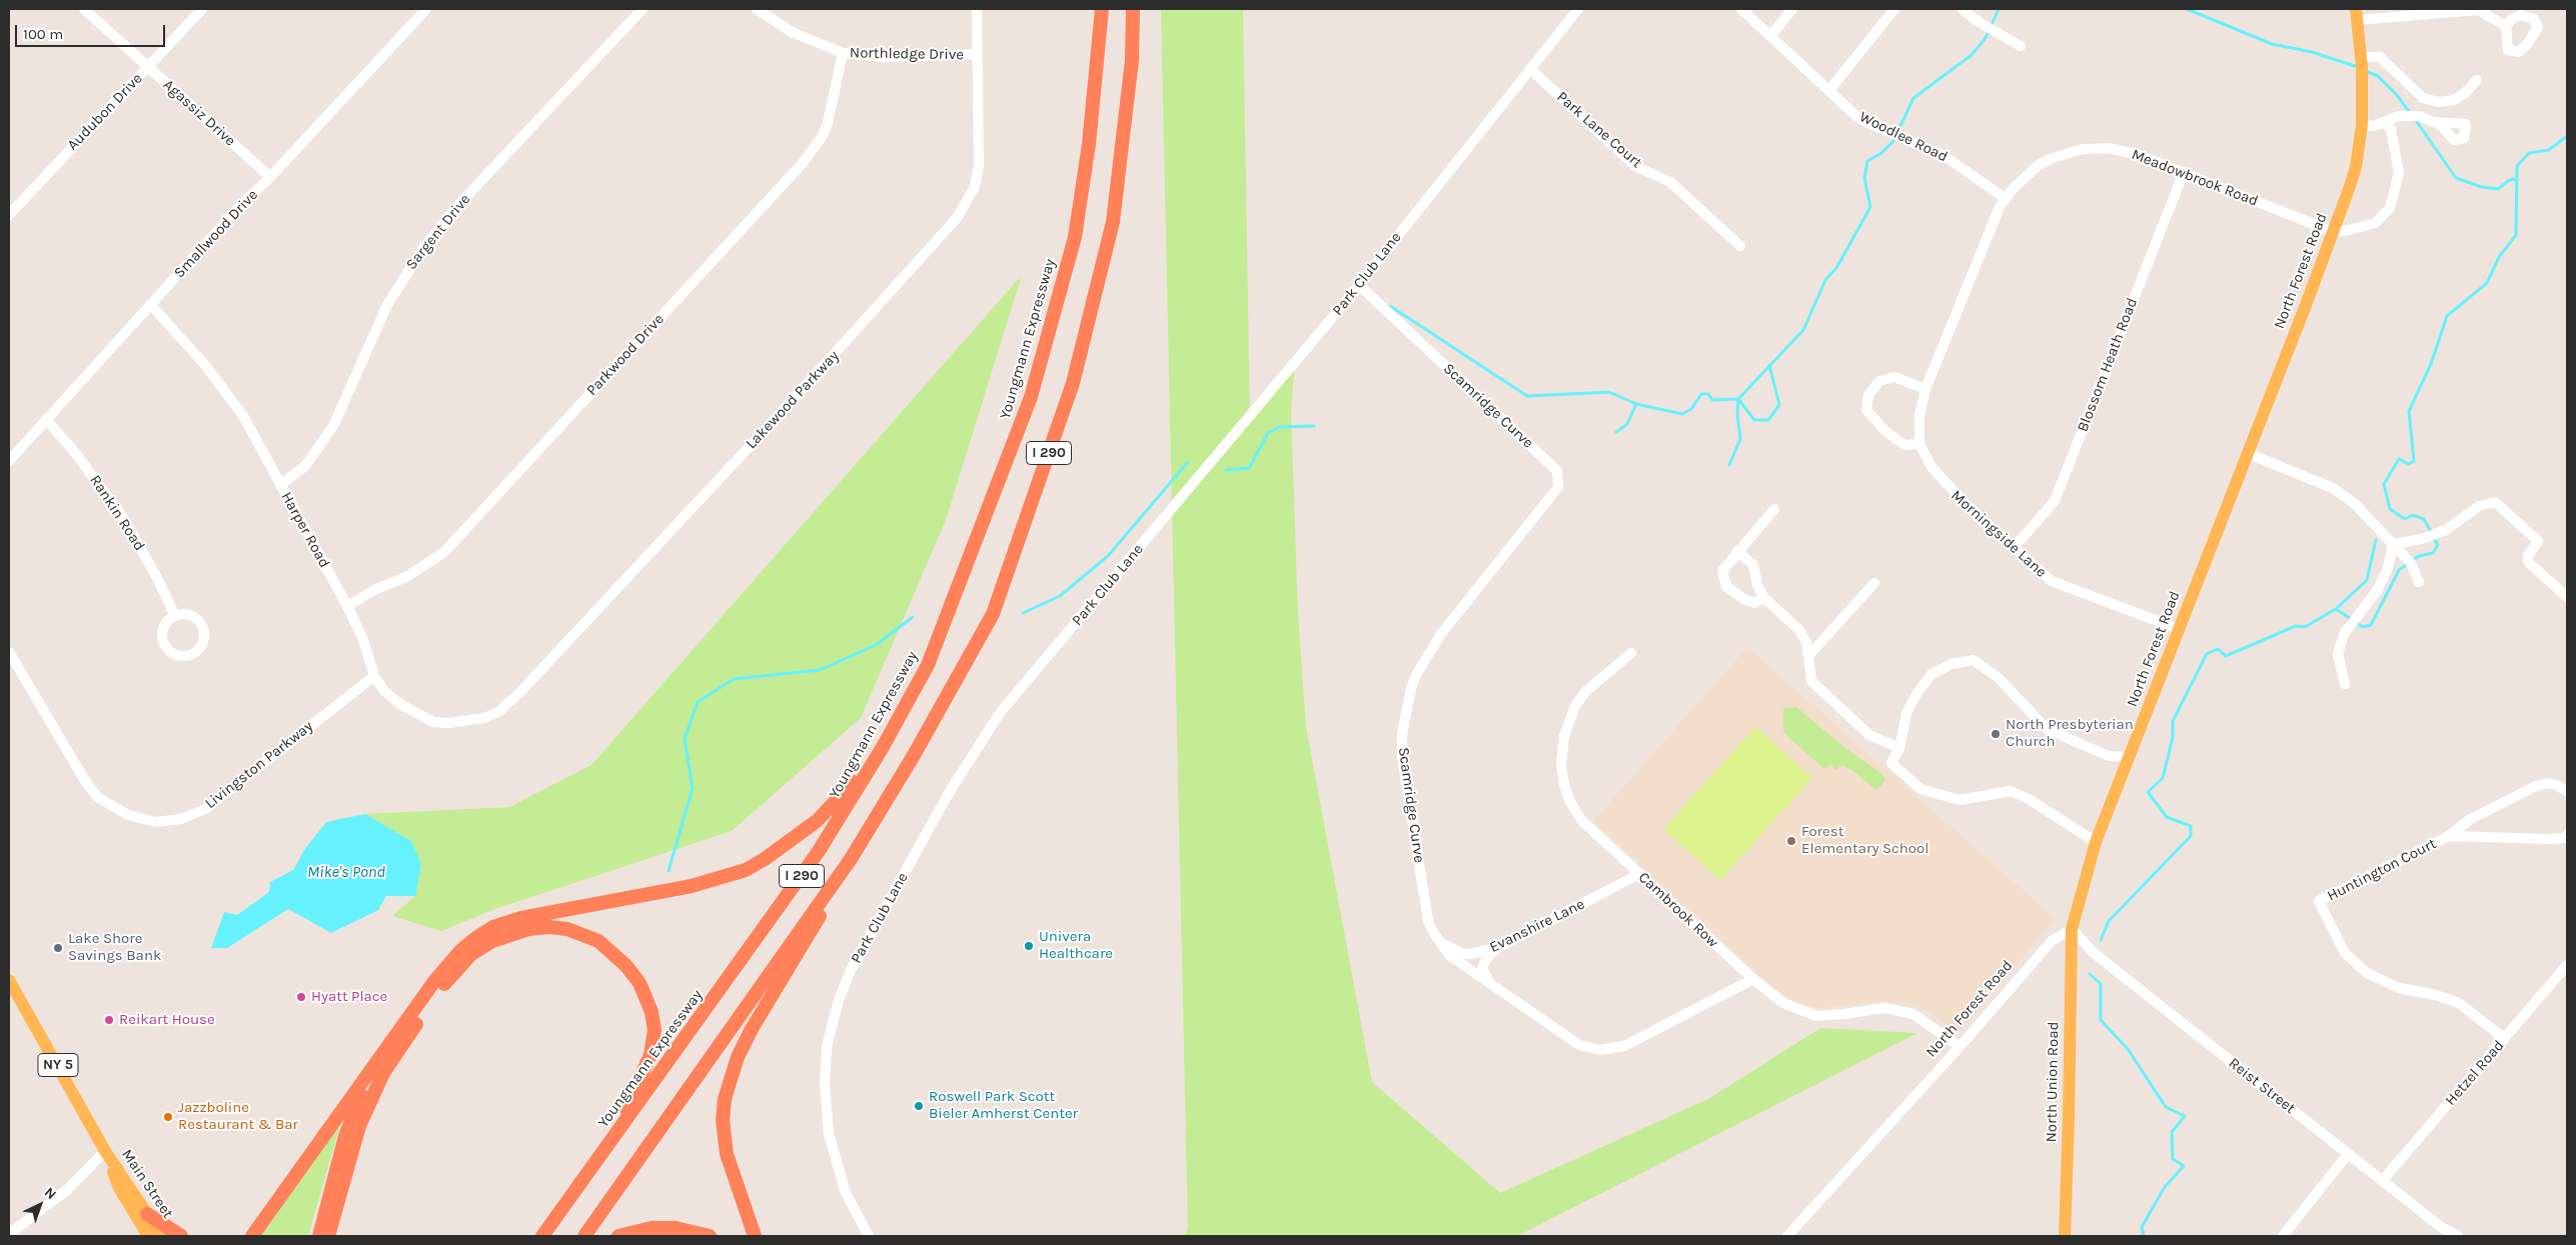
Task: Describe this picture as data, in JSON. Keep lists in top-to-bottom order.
{
  "streets": {
    "highway": ["Youngmann Expressway", "I 290"],
    "main road": [
      "North Forest Road",
      "NY 5",
      "North Union Road",
      "Main Street"
    ],
    "street": [
      "Northledge Drive",
      "Audubon Drive",
      "Agassiz Drive",
      "Park Lane Court",
      "Woodlee Road",
      "Meadowbrook Road",
      "Sargent Drive",
      "Smallwood Drive",
      "Park Club Lane",
      "Parkwood Drive",
      "Blossom Heath Road",
      "Lakewood Parkway",
      "Scamridge Curve",
      "Rankin Road",
      "Harper Road",
      "Morningside Lane",
      "Livingston Parkway",
      "Huntington Court",
      "Cambrook Row",
      "Evanshire Lane",
      "Hetzel Road",
      "Reist Street"
    ]
  },
  "crossings": [
    ["Northledge Drive", "Parkwood Drive"],
    ["Northledge Drive", "Lakewood Parkway"],
    ["Audubon Drive", "Agassiz Drive"],
    ["Agassiz Drive", "Smallwood Drive"],
    ["Park Lane Court", "Park Club Lane"],
    ["Woodlee Road", "Meadowbrook Road"],
    ["Meadowbrook Road", "North Forest Road"],
    ["Meadowbrook Road", "Blossom Heath Road"],
    ["Meadowbrook Road", "Morningside Lane"],
    ["Sargent Drive", "Harper Road"],
    ["Smallwood Drive", "Rankin Road"],
    ["Smallwood Drive", "Harper Road"],
    ["North Forest Road", "Morningside Lane"],
    ["North Forest Road", "Cambrook Row"],
    ["North Forest Road", "North Union Road"],
    ["North Forest Road", "Reist Street"],
    ["Park Club Lane", "Scamridge Curve"],
    ["Parkwood Drive", "Harper Road"],
    ["Blossom Heath Road", "Morningside Lane"],
    ["Lakewood Parkway", "Harper Road"],
    ["Scamridge Curve", "Cambrook Row"],
    ["Scamridge Curve", "Evanshire Lane"],
    ["Harper Road", "Livingston Parkway"],
    ["Huntington Court", "Hetzel Road"],
    ["Cambrook Row", "Evanshire Lane"],
    ["Hetzel Road", "Reist Street"],
    ["North Union Road", "Reist Street"]
  ],
  "water": ["Mike's Pond"],
  "places": [
    "North Presbyterian Church",
    "Forest Elementary School",
    "Univera Healthcare",
    "Lake Shore Savings Bank",
    "Hyatt Place",
    "Reikart House",
    "Roswell Park Scott Bieler Amherst Center",
    "Jazzboline Restaurant & Bar"
  ],
  "scale_bar": "100 m",
  "north": "top right"
}
